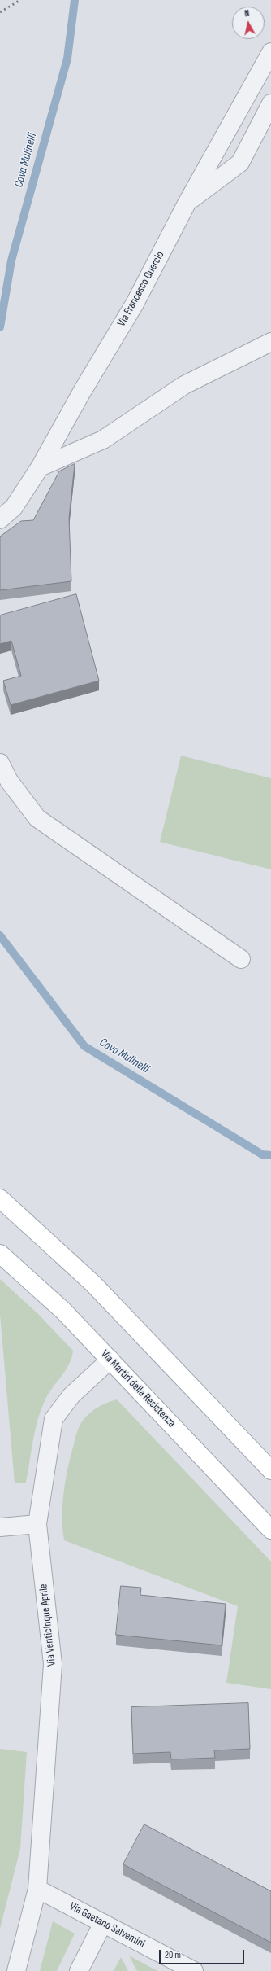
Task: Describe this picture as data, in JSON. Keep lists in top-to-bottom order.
{
  "streets": {
    "main road": ["Via Martiri della Resistenza"],
    "street": ["Via Francesco Guercio", "Via Venticinque Aprile", "Via Gaetano Salvemini"]
  },
  "crossings": [
    ["Via Martiri della Resistenza", "Via Venticinque Aprile"],
    ["Via Venticinque Aprile", "Via Gaetano Salvemini"]
  ],
  "water": ["Cava Mulinelli"],
  "scale_bar": "20 m",
  "north": "top"
}
